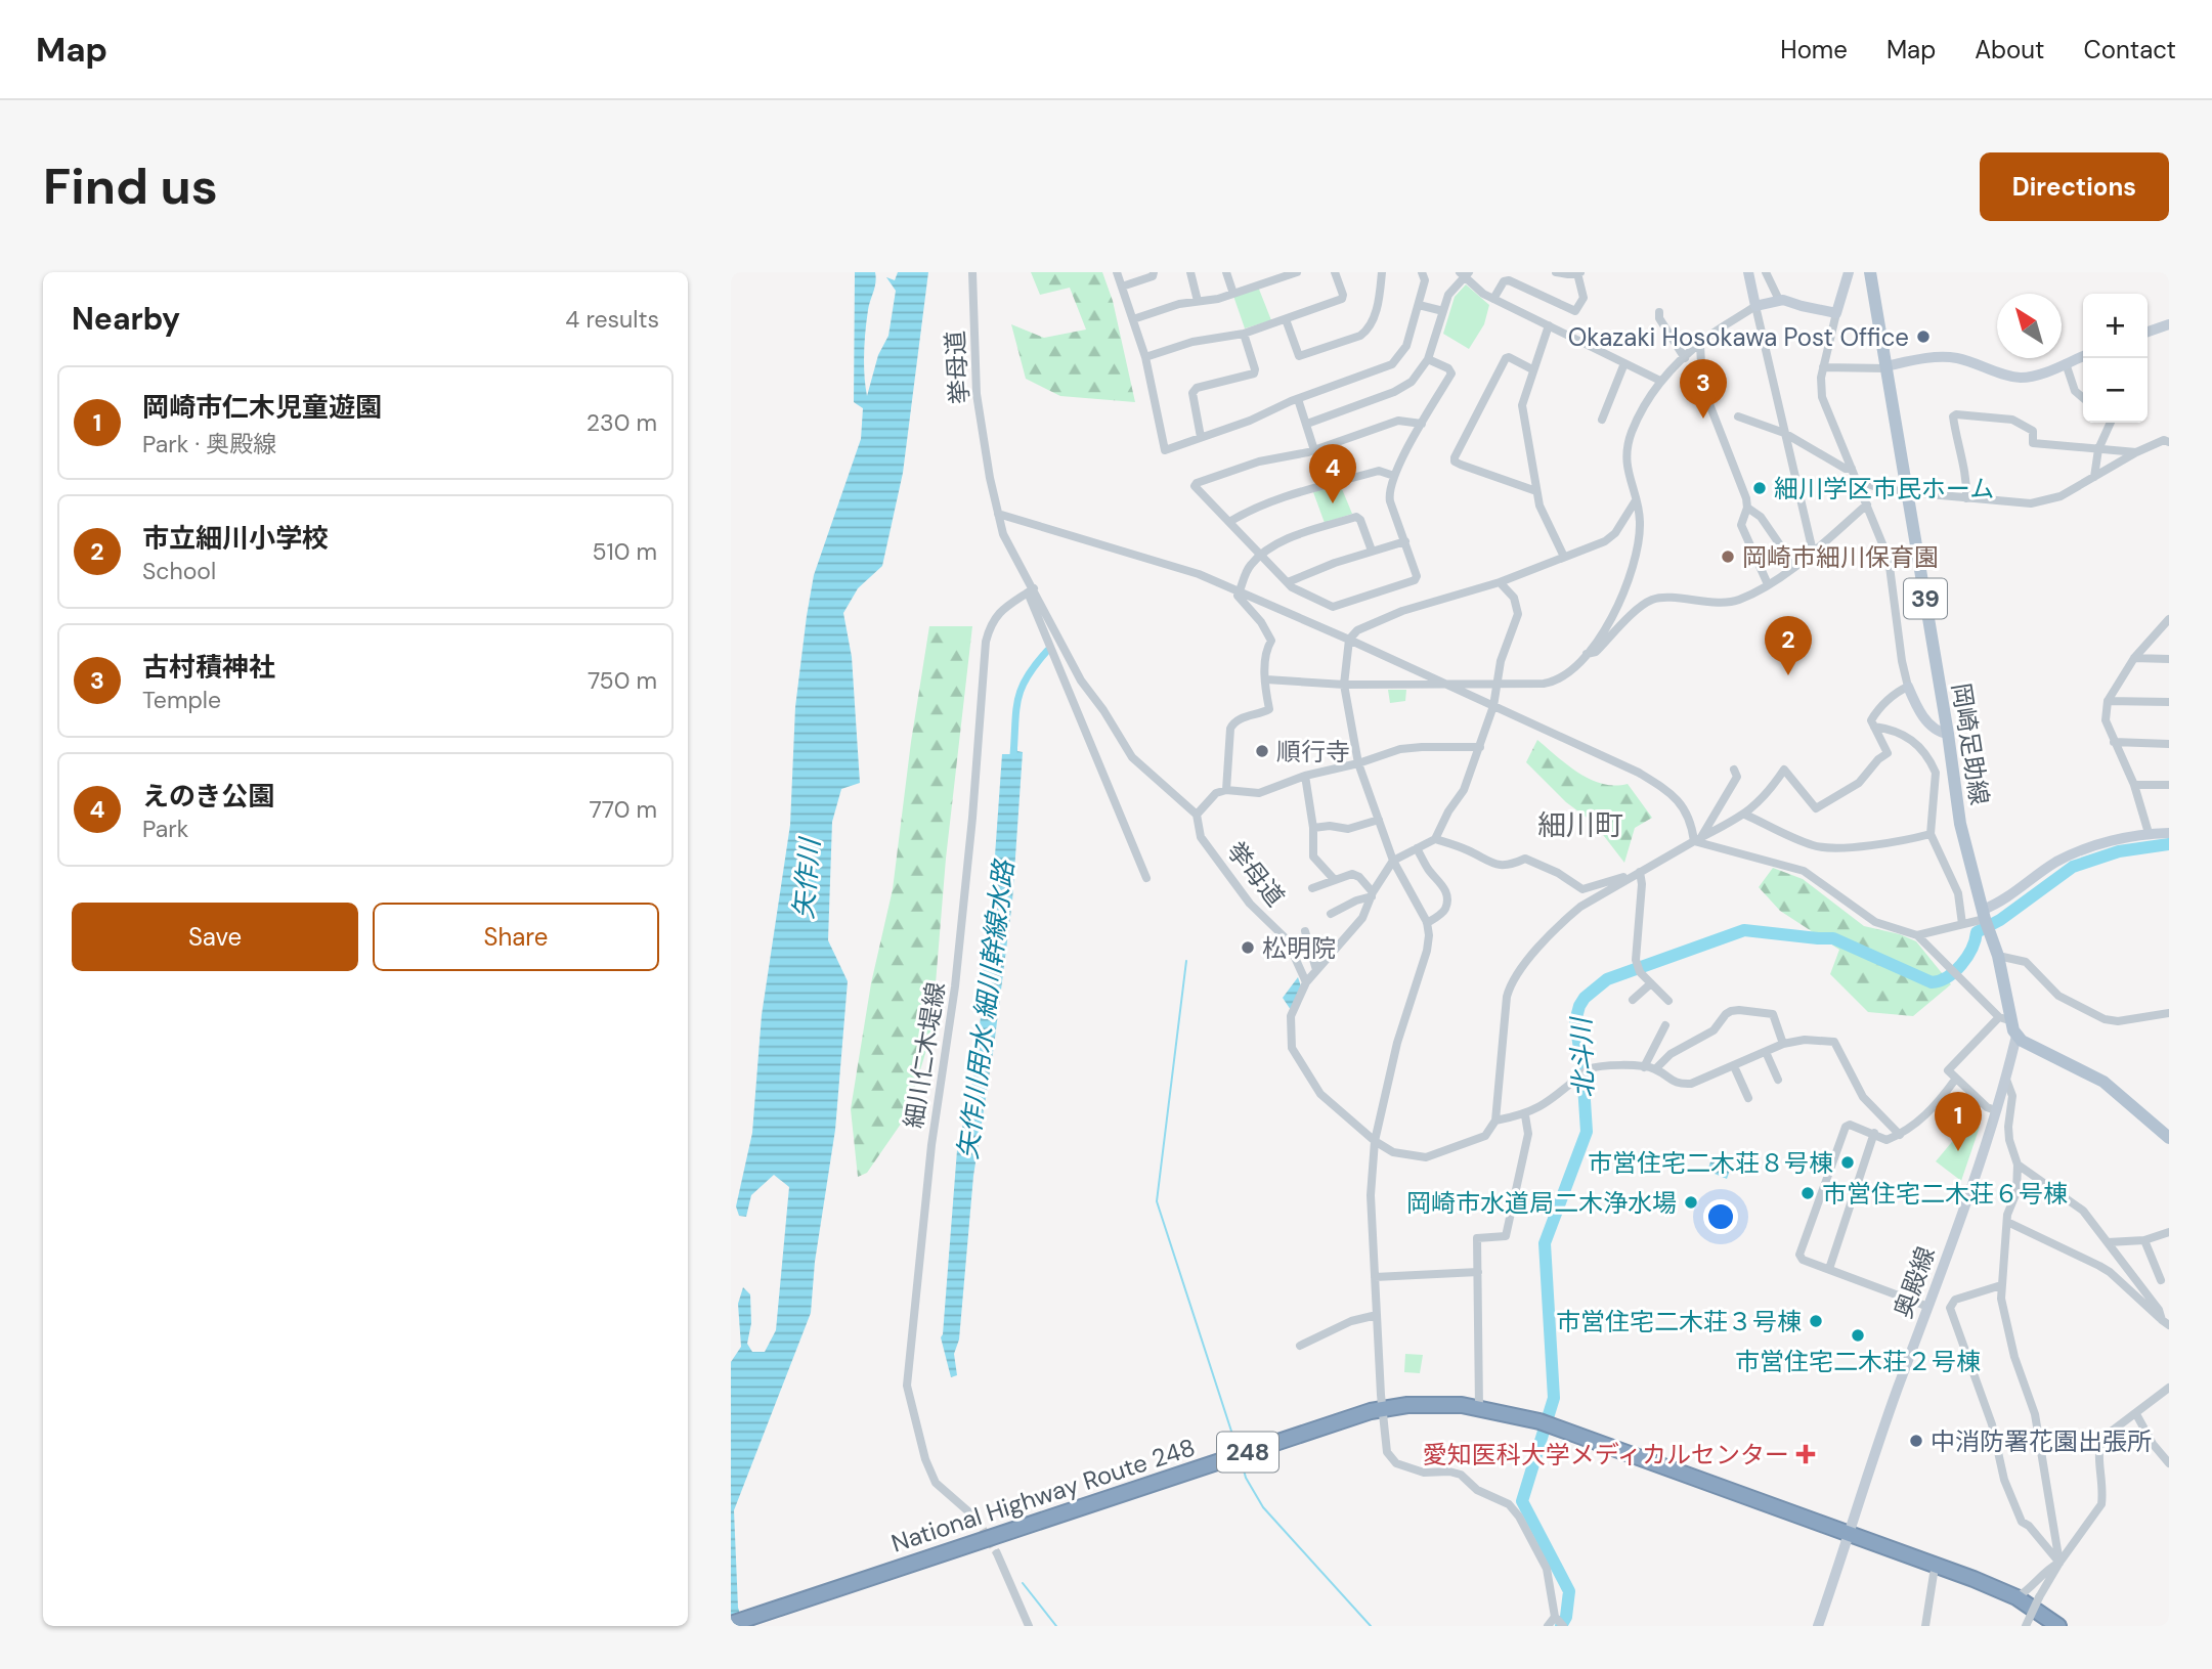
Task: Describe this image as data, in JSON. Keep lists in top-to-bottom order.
{
  "streets": {
    "highway": ["248", "National Highway Route 248"],
    "main road": ["39", "岡崎足助線"],
    "street": ["挙母道", "細川仁木堤線", "奥殿線"]
  },
  "crossings": [
    ["挙母道", "細川仁木堤線"],
    ["岡崎足助線", "奥殿線"],
    ["奥殿線", "National Highway Route 248"]
  ],
  "districts": ["細川町"],
  "water": ["矢作川", "矢作川用水 細川幹線水路", "北斗川"],
  "places": {
    "other": [
      "Okazaki Hosokawa Post Office",
      "細川学区市民ホーム",
      "岡崎市細川保育園",
      "順行寺",
      "松明院",
      "市営住宅二木荘８号棟",
      "市営住宅二木荘６号棟",
      "岡崎市水道局二木浄水場",
      "市営住宅二木荘３号棟",
      "市営住宅二木荘２号棟",
      "中消防署花園出張所"
    ],
    "health": ["愛知医科大学メディカルセンター"]
  },
  "north": "top left",
  "page": {
    "header": "Map",
    "nav": [
      "Home",
      "Map",
      "About",
      "Contact"
    ],
    "buttons": [
      "Directions",
      ["Save", "Share"]
    ],
    "title": "Find us",
    "heading": ["Nearby", "4 results"],
    "map_buttons": ["+", "−"],
    "pins": [
      "3",
      "4",
      "2",
      "1"
    ],
    "list": [
      {
        "mark": "1",
        "name": "岡崎市仁木児童遊園",
        "note": "Park · 奥殿線",
        "value": "230 m"
      },
      {
        "mark": "2",
        "name": "市立細川小学校",
        "note": "School",
        "value": "510 m"
      },
      {
        "mark": "3",
        "name": "古村積神社",
        "note": "Temple",
        "value": "750 m"
      },
      {
        "mark": "4",
        "name": "えのき公園",
        "note": "Park",
        "value": "770 m"
      }
    ]
  }
}
